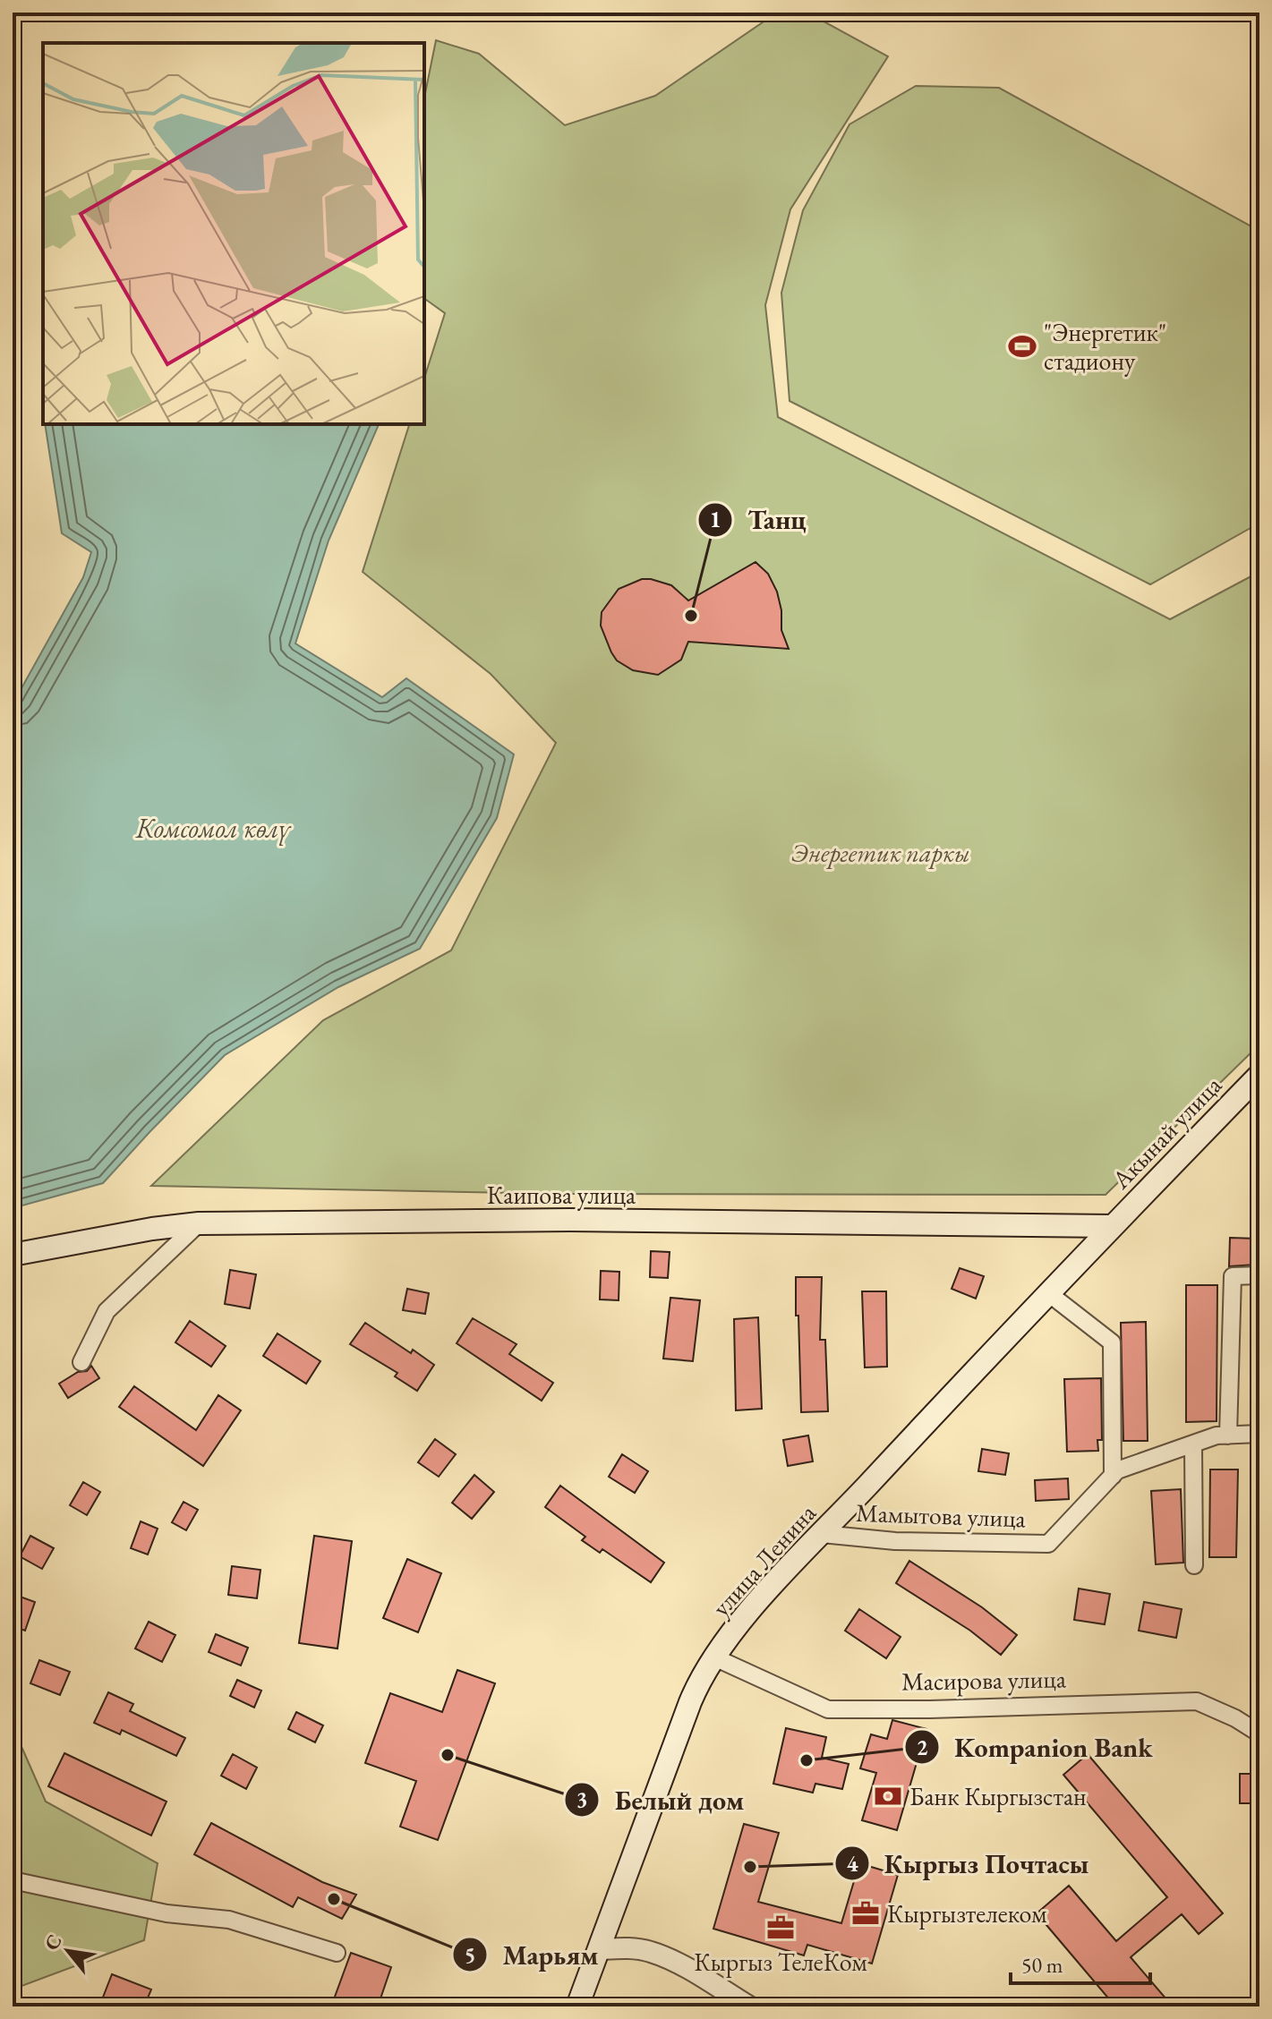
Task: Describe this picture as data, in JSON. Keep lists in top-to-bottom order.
{
  "streets": {
    "main road": ["Акынай улица", "Каипова улица", "улица Ленина"],
    "street": ["Мамытова улица", "Масирова улица"]
  },
  "crossings": [
    ["Акынай улица", "Каипова улица"],
    ["Акынай улица", "улица Ленина"],
    ["Каипова улица", "улица Ленина"],
    ["Мамытова улица", "улица Ленина"],
    ["улица Ленина", "Масирова улица"]
  ],
  "water": ["Комсомол көлү"],
  "parks": ["Энергетик паркы"],
  "places": {
    "sports": ["\"Энергетик\" стадиону"],
    "other": [
      "Танц",
      "Белый дом",
      "Kompanion Bank",
      "Кыргыз Почтасы",
      "Марьям"
    ],
    "bank": ["Банк Кыргызстан"],
    "office": ["Кыргызтелеком", "Кыргыз ТелеКом"]
  },
  "scale_bar": "50 m",
  "north": "top left"
}
